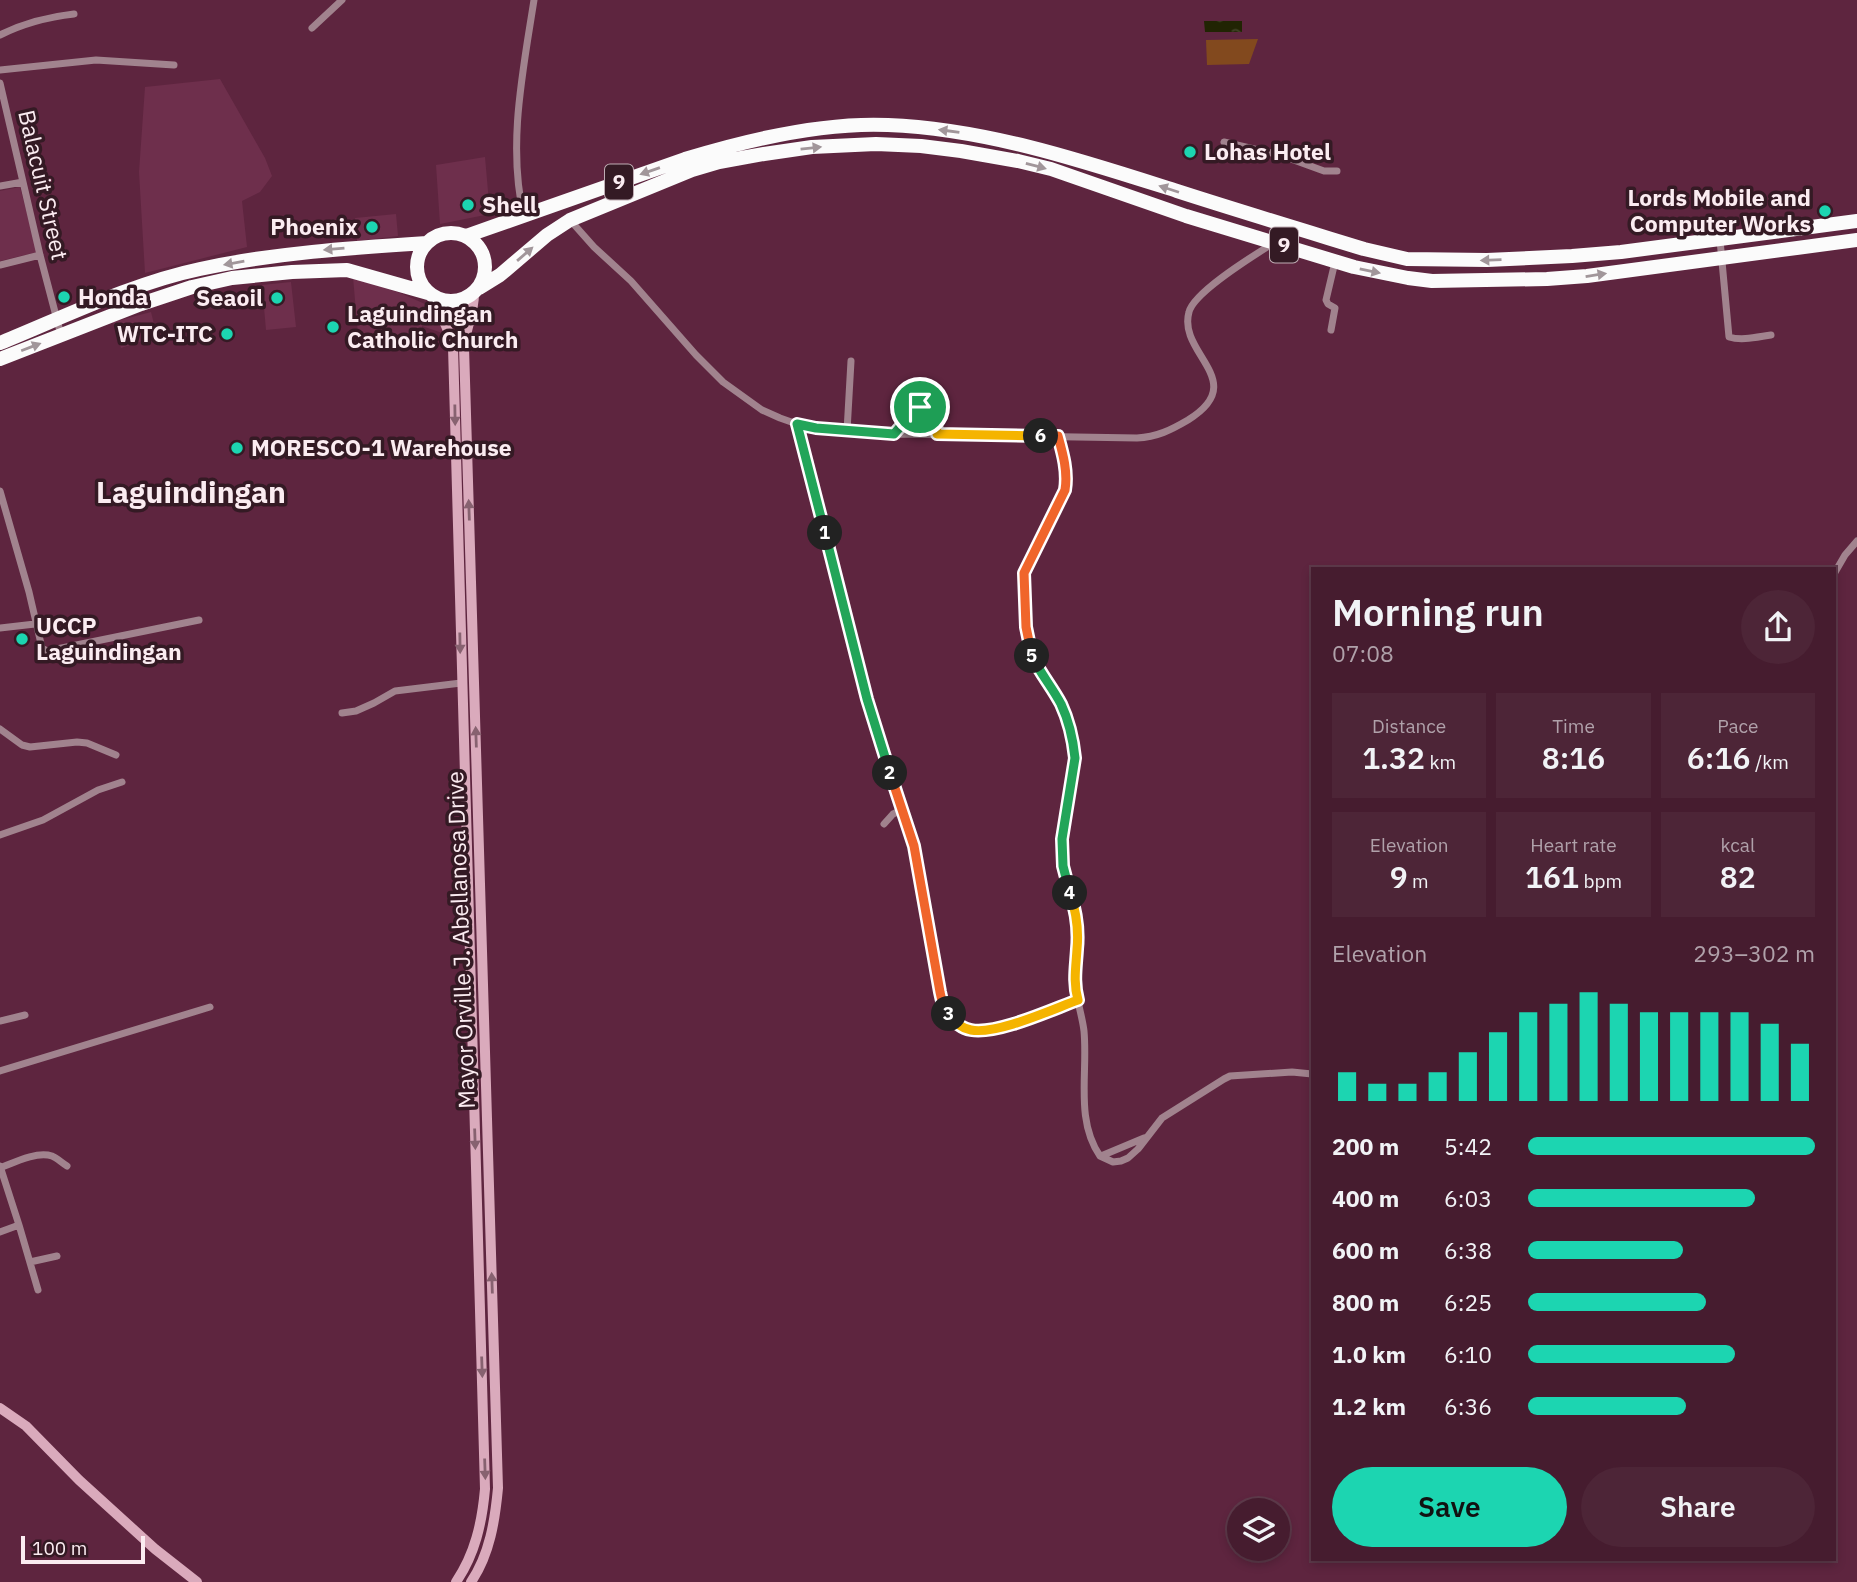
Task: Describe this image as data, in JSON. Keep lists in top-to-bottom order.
{
  "streets": {
    "highway": ["9"],
    "main road": ["Mayor Orville J. Abellanosa Drive"],
    "street": ["Balacuit Street"]
  },
  "crossings": [
    ["9", "Balacuit Street"],
    ["9", "Mayor Orville J. Abellanosa Drive"]
  ],
  "districts": ["Laguindingan"],
  "places": [
    "Lohas Hotel",
    "Shell",
    "Lords Mobile and Computer Works",
    "Phoenix",
    "Honda",
    "Seaoil",
    "Laguindingan Catholic Church",
    "WTC-ITC",
    "MORESCO-1 Warehouse",
    "UCCP Laguindingan"
  ],
  "scale_bar": "100 m",
  "page": {
    "pins": [
      "6",
      "1",
      "5",
      "2",
      "4",
      "3"
    ],
    "heading": ["Morning run", "07:08"],
    "stats": [
      ["Distance", "1.32 km"],
      ["Time", "8:16"],
      ["Pace", "6:16 /km"],
      ["Elevation", "9 m"],
      ["Heart rate", "161 bpm"],
      ["kcal", "82"]
    ],
    "chart": ["Elevation", "293–302 m"],
    "list": [
      {
        "name": "200 m",
        "note": "5:42"
      },
      {
        "name": "400 m",
        "note": "6:03"
      },
      {
        "name": "600 m",
        "note": "6:38"
      },
      {
        "name": "800 m",
        "note": "6:25"
      },
      {
        "name": "1.0 km",
        "note": "6:10"
      },
      {
        "name": "1.2 km",
        "note": "6:36"
      }
    ],
    "buttons": ["Save", "Share"],
    "scale": "100 m"
  }
}
